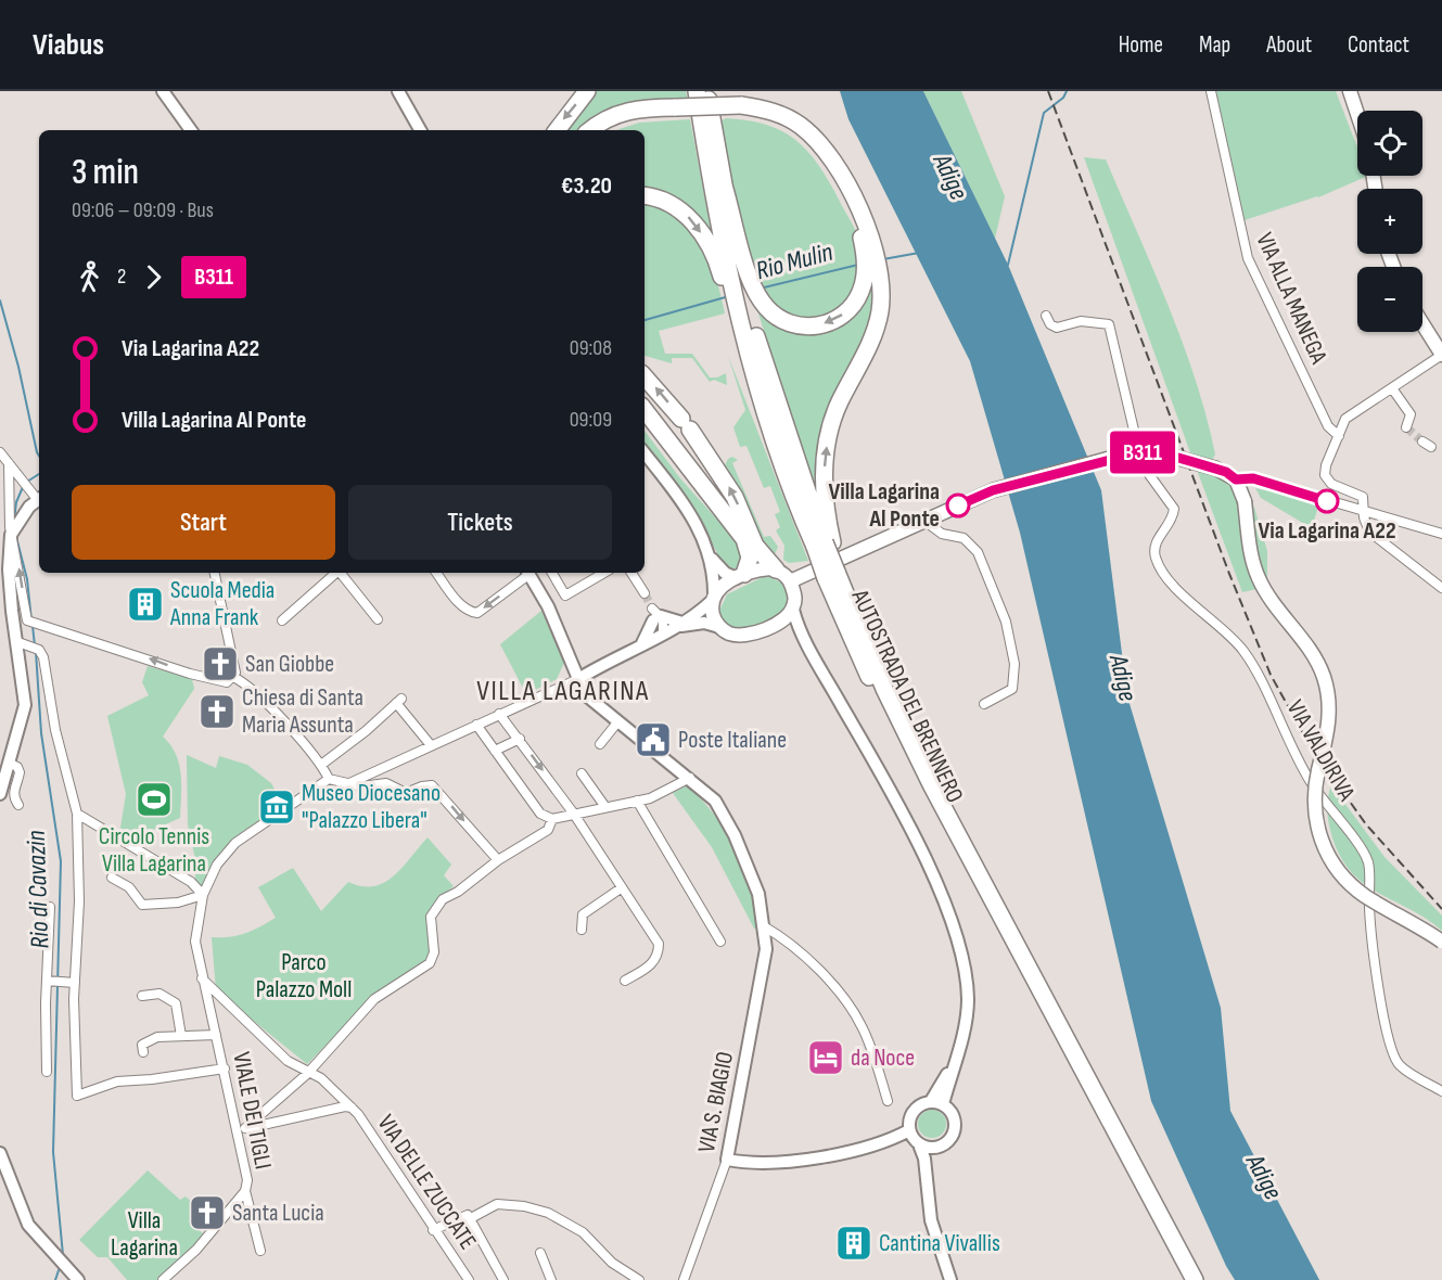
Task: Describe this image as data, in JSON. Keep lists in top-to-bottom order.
{
  "streets": {
    "highway": ["AUTOSTRADA DEL BRENNERO"],
    "main road": ["VIA S. BIAGIO"],
    "street": [
      "VIA ALLA MANEGA",
      "VIA VALDIRIVA",
      "VIALE DEI TIGLI",
      "VIA DELLE ZUCCATE"
    ]
  },
  "crossings": [
    ["VIALE DEI TIGLI", "VIA DELLE ZUCCATE"]
  ],
  "districts": ["VILLA LAGARINA"],
  "water": ["Adige", "Rio Mulin", "Rio di Cavazin"],
  "parks": ["Parco Palazzo Moll", "Villa Lagarina"],
  "places": {
    "other": ["Via Lagarina A22", "Villa Lagarina Al Ponte"],
    "building": ["Scuola Media Anna Frank", "Cantina Vivallis"],
    "church": ["San Giobbe", "Chiesa di Santa Maria Assunta", "Santa Lucia"],
    "public building": ["Poste Italiane"],
    "sports": ["Circolo Tennis Villa Lagarina"],
    "museum": ["Museo Diocesano \"Palazzo Libera\""],
    "hotel": ["da Noce"]
  },
  "lines": ["bus line B311"],
  "page": {
    "header": "Viabus",
    "nav": [
      "Home",
      "Map",
      "About",
      "Contact"
    ],
    "on_map": "B311",
    "map_buttons": ["+", "−"],
    "heading": ["3 min", "09:06 – 09:09 · Bus", "€3.20"],
    "legs": ["2", "B311"],
    "list": [
      {
        "name": "Via Lagarina A22",
        "value": "09:08"
      },
      {
        "name": "Villa Lagarina Al Ponte",
        "value": "09:09"
      }
    ],
    "buttons": ["Start", "Tickets"]
  }
}
